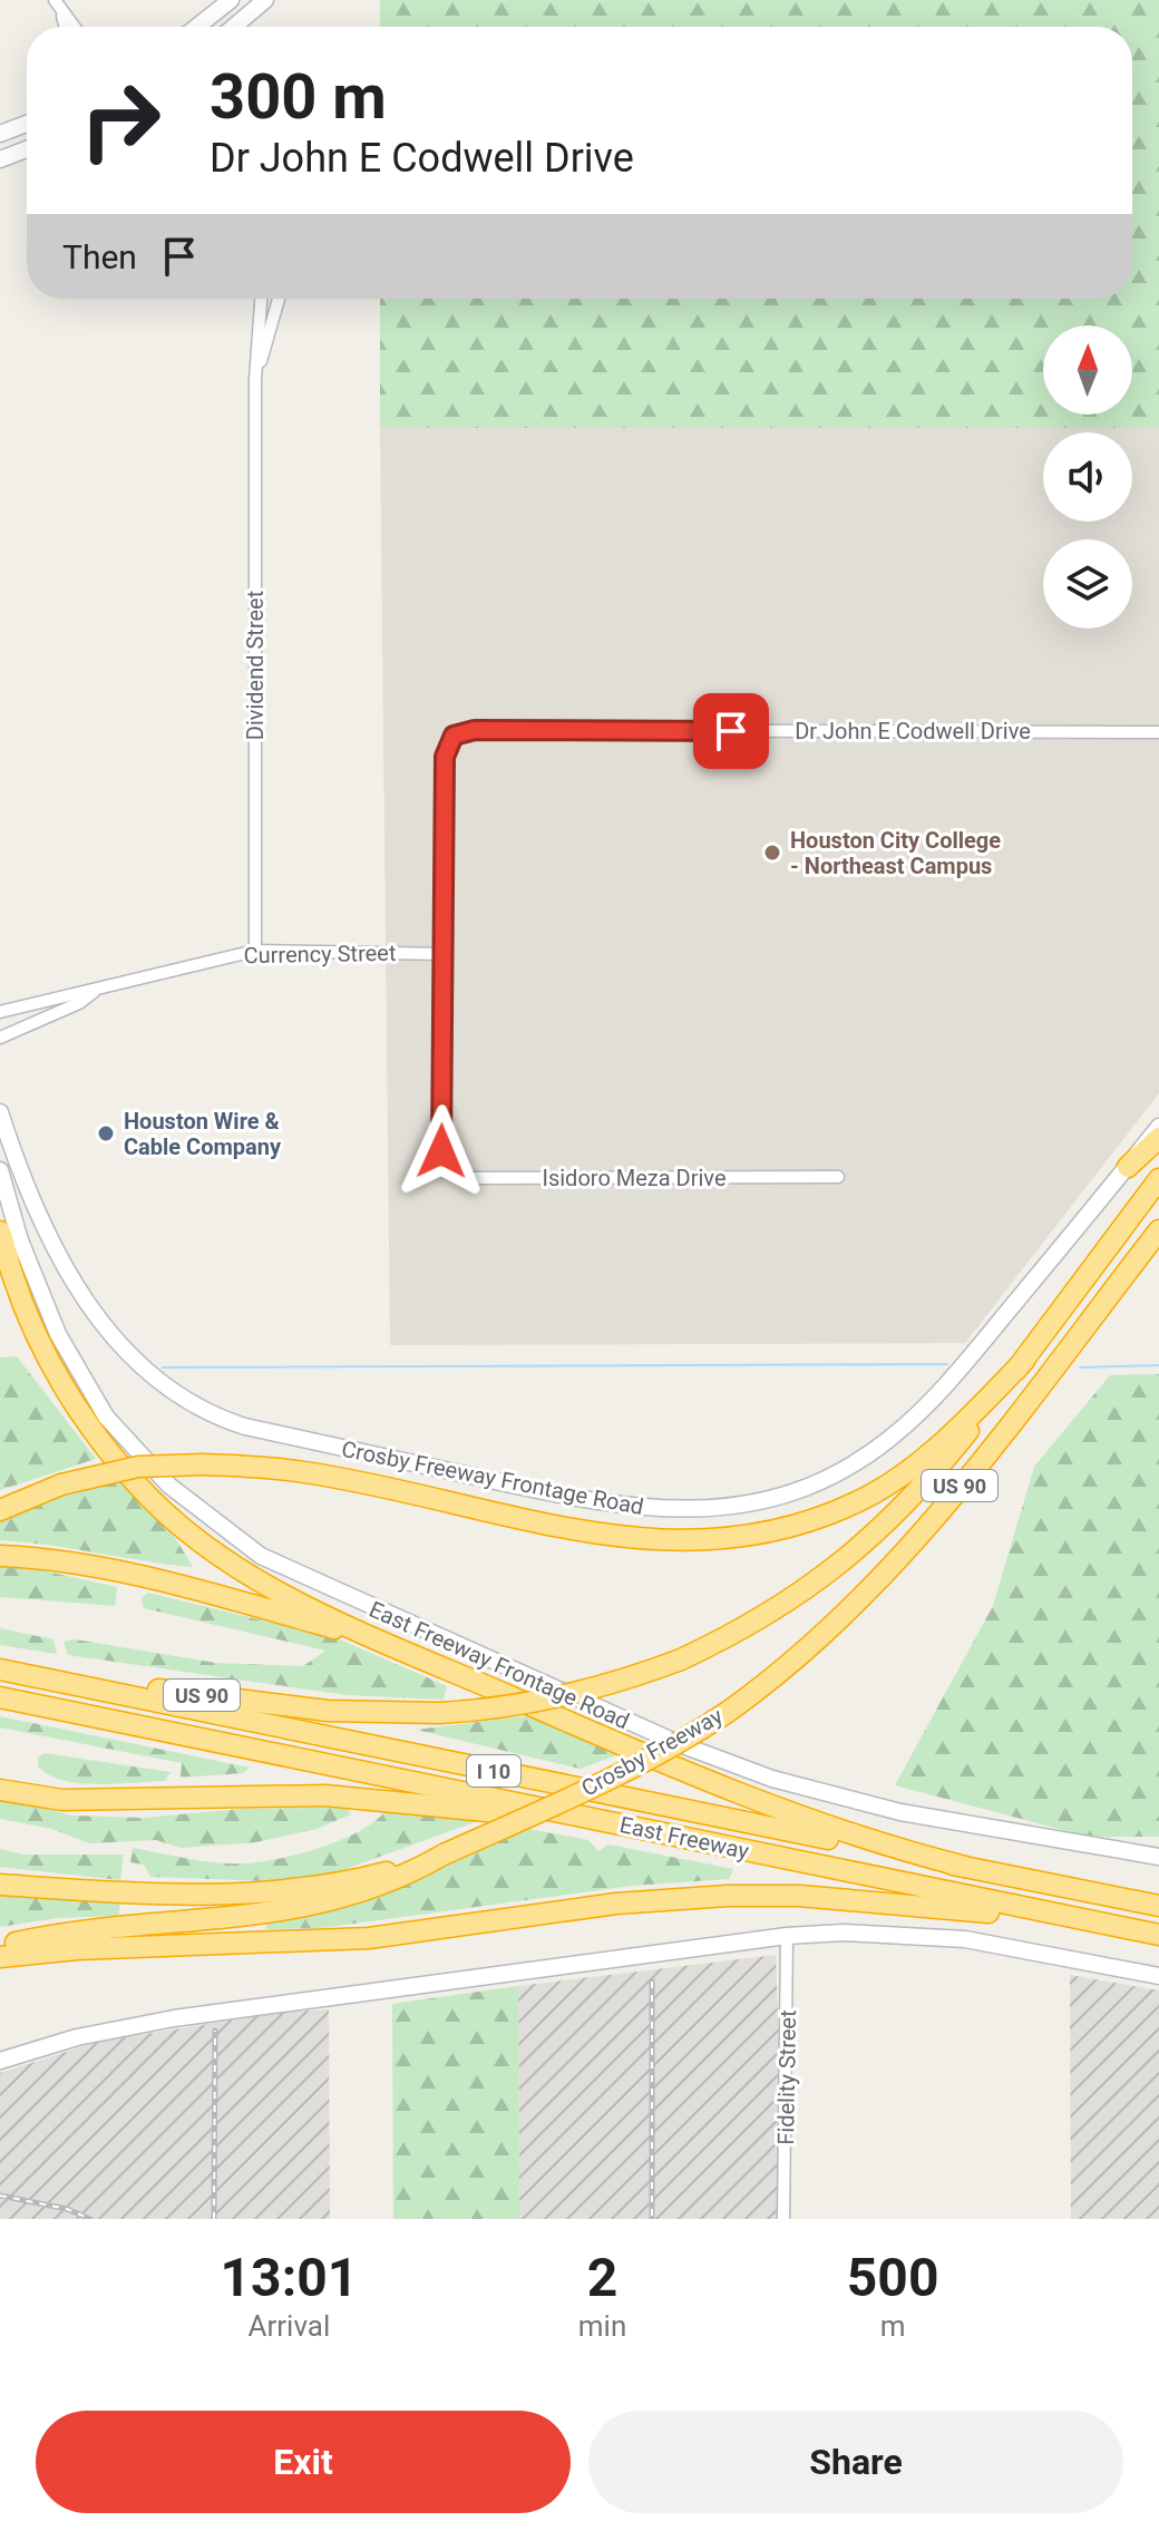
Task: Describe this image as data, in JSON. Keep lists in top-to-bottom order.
{
  "streets": {
    "highway": [
      "US 90",
      "Crosby Freeway",
      "I 10",
      "East Freeway"
    ],
    "main road": ["Crosby Freeway Frontage Road", "East Freeway Frontage Road"],
    "street": [
      "Dividend Street",
      "Dr John E Codwell Drive",
      "Currency Street",
      "Isidoro Meza Drive",
      "Fidelity Street"
    ]
  },
  "crossings": [
    ["Dividend Street", "Currency Street"],
    ["Dr John E Codwell Drive", "Currency Street"],
    ["Dr John E Codwell Drive", "Isidoro Meza Drive"],
    ["Currency Street", "Isidoro Meza Drive"],
    ["US 90", "East Freeway"]
  ],
  "places": ["Houston City College - Northeast Campus", "Houston Wire & Cable Company"],
  "north": "top",
  "page": {
    "turn": ["300 m", "Dr John E Codwell Drive"],
    "then": "Then",
    "eta": [
      "13:01",
      "Arrival",
      "2",
      "min",
      "500",
      "m"
    ],
    "buttons": ["Exit", "Share"]
  }
}
